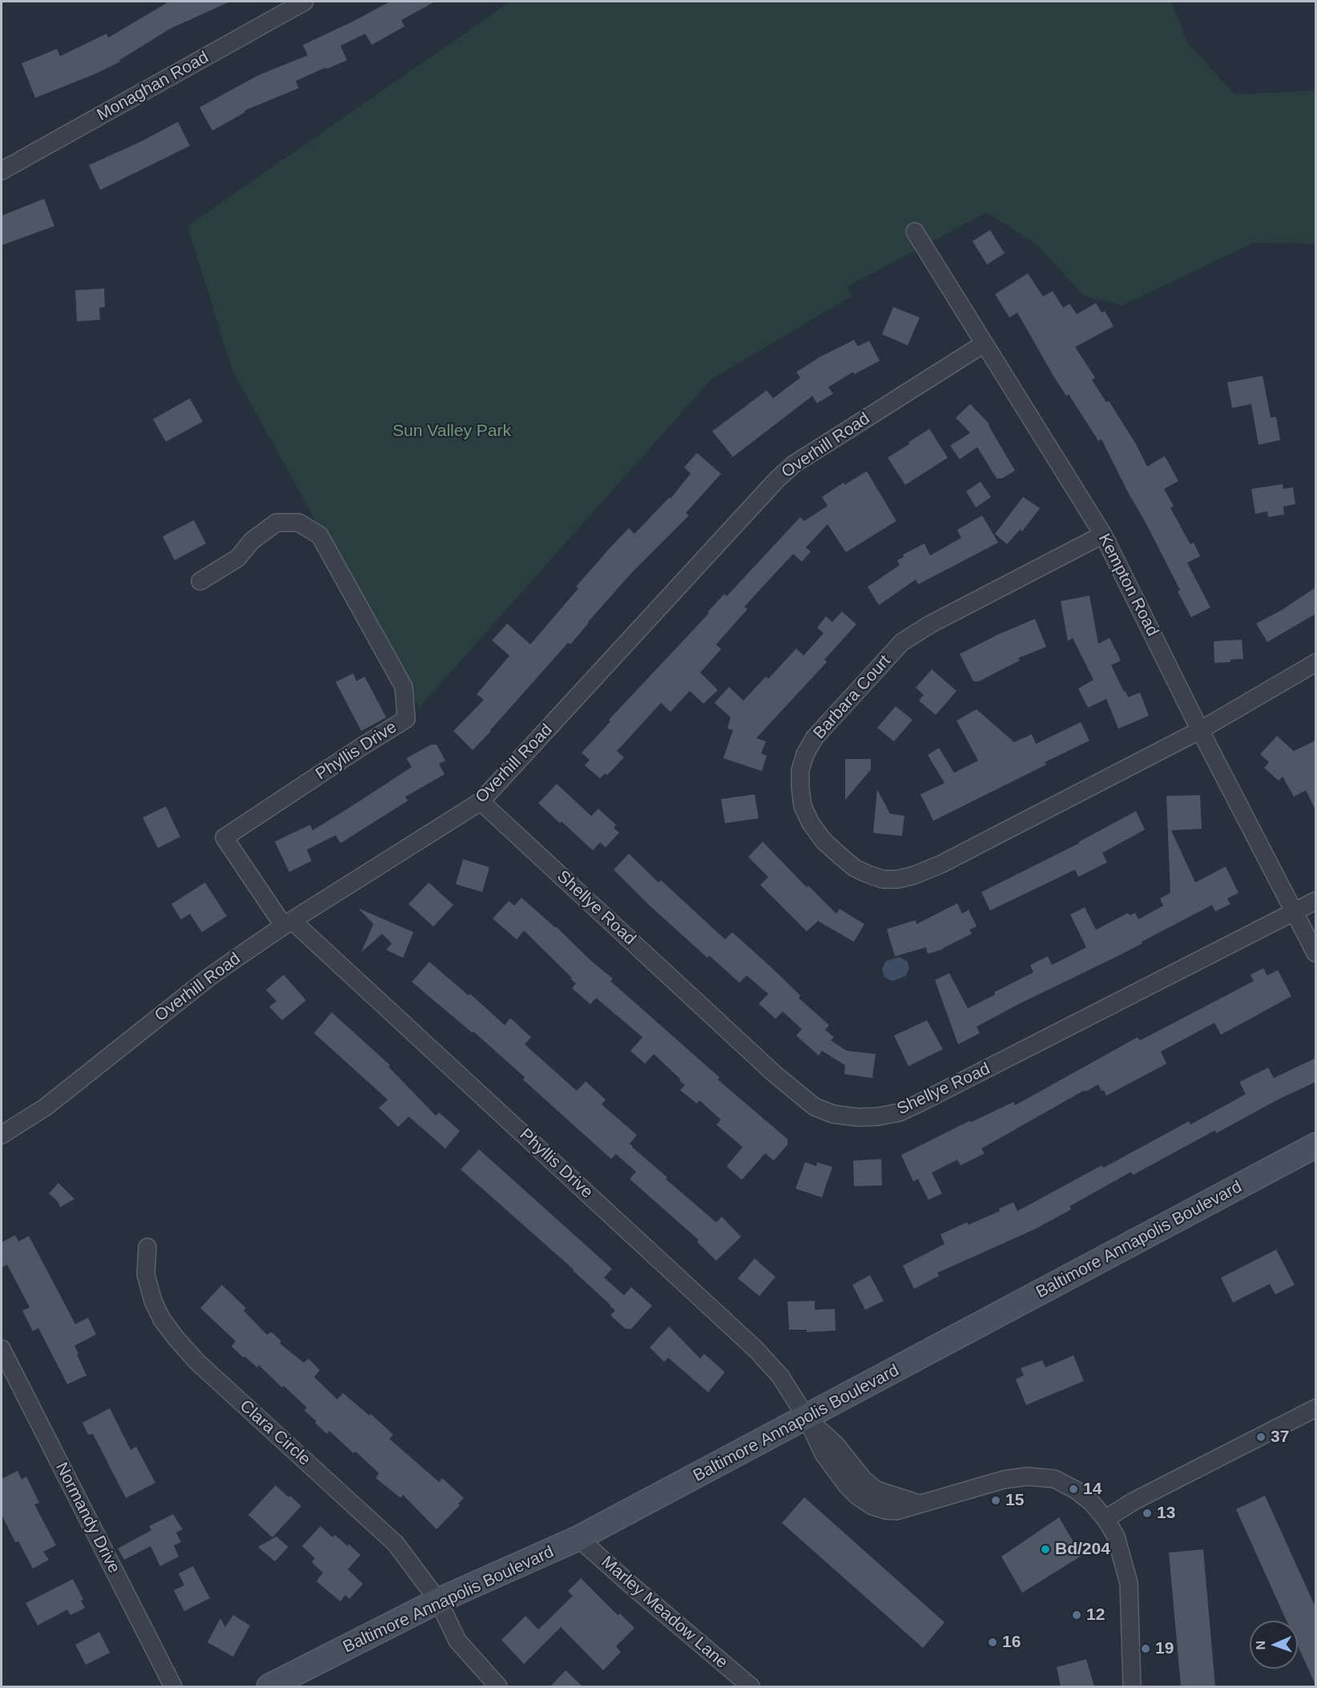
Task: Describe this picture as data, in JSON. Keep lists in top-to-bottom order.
{
  "streets": {
    "main road": ["Baltimore Annapolis Boulevard"],
    "street": [
      "Monaghan Road",
      "Overhill Road",
      "Kempton Road",
      "Barbara Court",
      "Phyllis Drive",
      "Shellye Road",
      "Clara Circle",
      "Normandy Drive",
      "Marley Meadow Lane"
    ]
  },
  "crossings": [
    ["Overhill Road", "Kempton Road"],
    ["Overhill Road", "Phyllis Drive"],
    ["Overhill Road", "Shellye Road"],
    ["Kempton Road", "Barbara Court"],
    ["Kempton Road", "Shellye Road"],
    ["Phyllis Drive", "Baltimore Annapolis Boulevard"],
    ["Baltimore Annapolis Boulevard", "Clara Circle"],
    ["Baltimore Annapolis Boulevard", "Marley Meadow Lane"]
  ],
  "parks": ["Sun Valley Park"],
  "places": [
    "37",
    "14",
    "15",
    "13",
    "Bd/204",
    "12",
    "16",
    "19"
  ],
  "north": "left"
}
